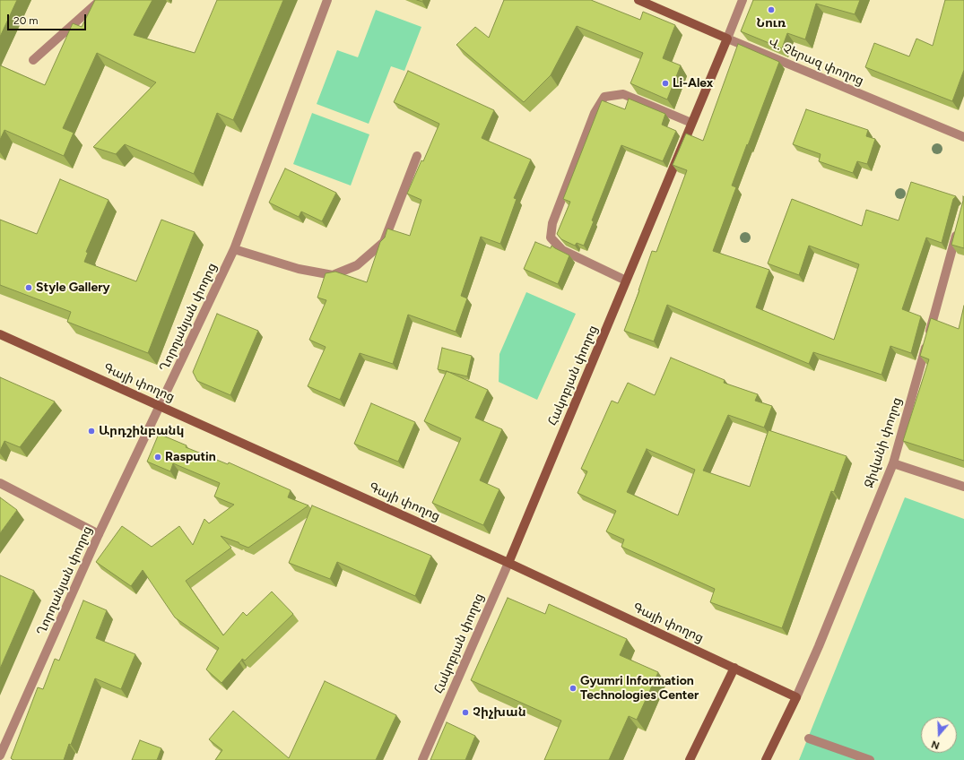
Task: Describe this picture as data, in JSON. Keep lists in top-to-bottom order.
{
  "streets": {
    "main road": ["Վ. Չերազ փողոց", "Հակոբյան փողոց", "Գայի փողոց"],
    "street": ["Ղորղանյան փողոց", "Ջիվանի փողոց"]
  },
  "crossings": [
    ["Վ. Չերազ փողոց", "Հակոբյան փողոց"],
    ["Ղորղանյան փողոց", "Գայի փողոց"],
    ["Հակոբյան փողոց", "Գայի փողոց"],
    ["Գայի փողոց", "Ջիվանի փողոց"]
  ],
  "places": [
    "Նուռ",
    "Li-Alex",
    "Style Gallery",
    "Արդշինբանկ",
    "Rasputin",
    "Gyumri Information Technologies Center",
    "Չիչխան"
  ],
  "scale_bar": "20 m",
  "north": "bottom"
}
